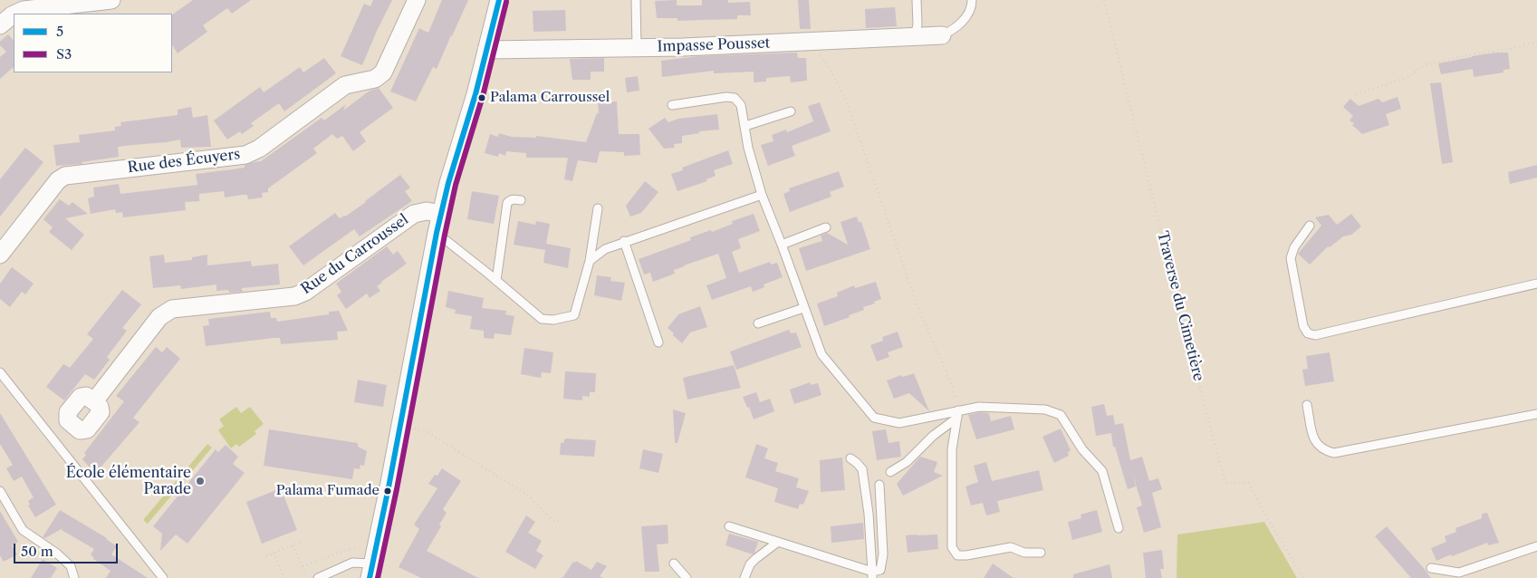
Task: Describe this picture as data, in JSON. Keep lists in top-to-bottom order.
{
  "streets": {
    "street": ["Impasse Pousset", "Rue des Écuyers", "Rue du Carroussel"],
    "path": ["Traverse du Cimetière"]
  },
  "places": ["Palama Carroussel", "École élémentaire Parade", "Palama Fumade"],
  "lines": ["transit line 5", "transit line S3"],
  "legend": ["5", "S3"],
  "scale_bar": "50 m"
}
